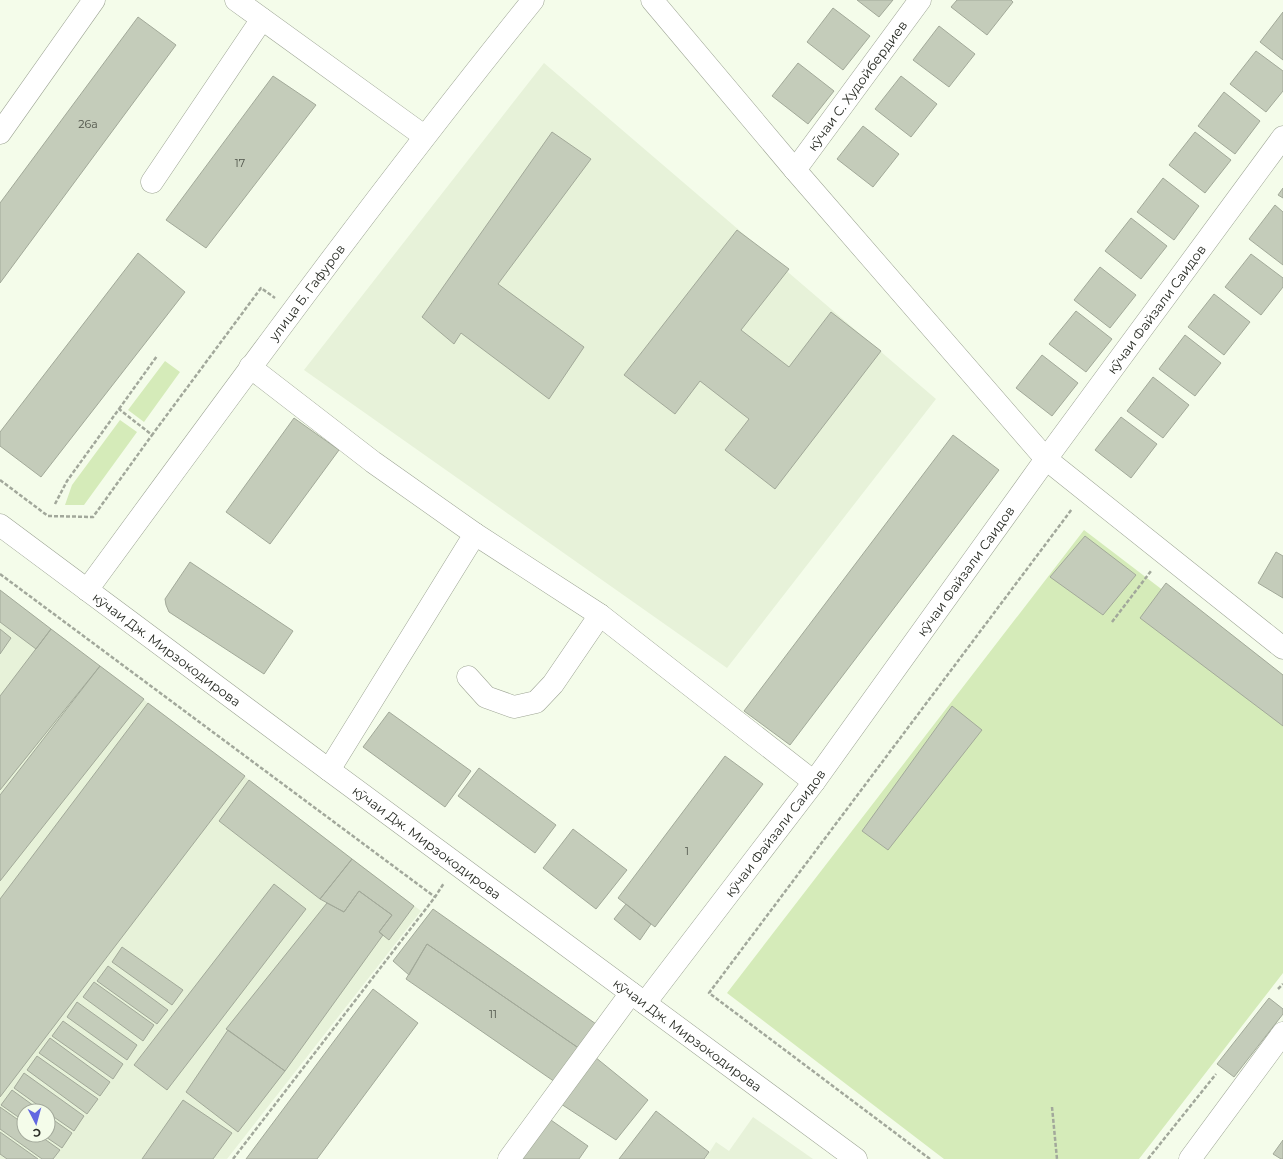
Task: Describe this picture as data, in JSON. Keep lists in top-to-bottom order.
{
  "streets": {
    "street": [
      "кӯчаи С. Худойбердиев",
      "улица Б. Гафуров",
      "кӯчаи Файзали Саидов",
      "кӯчаи Дж. Мирзокодирова"
    ]
  },
  "crossings": [
    ["улица Б. Гафуров", "кӯчаи Дж. Мирзокодирова"],
    ["кӯчаи Файзали Саидов", "кӯчаи Дж. Мирзокодирова"]
  ],
  "house_numbers": [
    "26а",
    "17",
    "1",
    "11"
  ],
  "north": "bottom"
}
